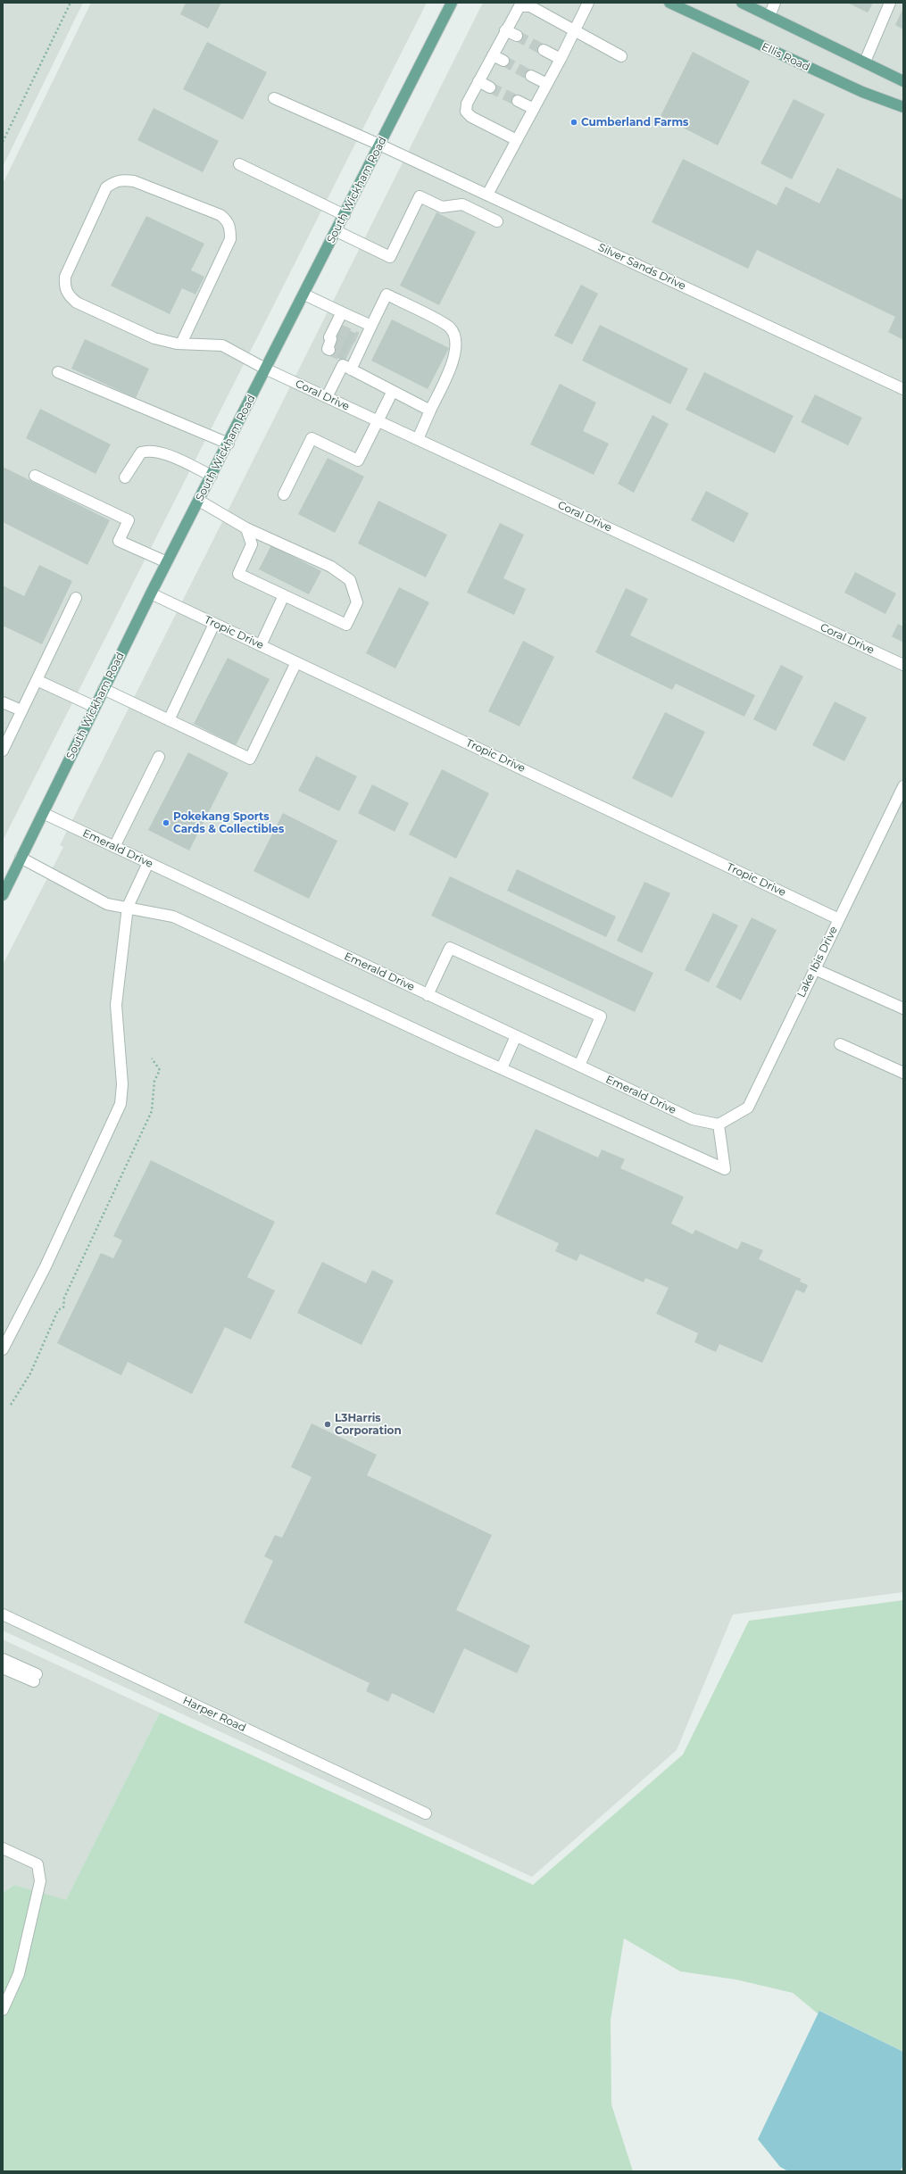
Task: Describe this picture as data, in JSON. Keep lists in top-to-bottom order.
{
  "streets": {
    "main road": ["Ellis Road", "South Wickham Road"],
    "street": [
      "Silver Sands Drive",
      "Coral Drive",
      "Tropic Drive",
      "Emerald Drive",
      "Lake Ibis Drive",
      "Harper Road"
    ]
  },
  "crossings": [
    ["South Wickham Road", "Silver Sands Drive"],
    ["South Wickham Road", "Coral Drive"],
    ["South Wickham Road", "Tropic Drive"],
    ["South Wickham Road", "Emerald Drive"],
    ["Tropic Drive", "Lake Ibis Drive"],
    ["Emerald Drive", "Lake Ibis Drive"]
  ],
  "places": ["Cumberland Farms", "Pokekang Sports Cards & Collectibles", "L3Harris Corporation"]
}
